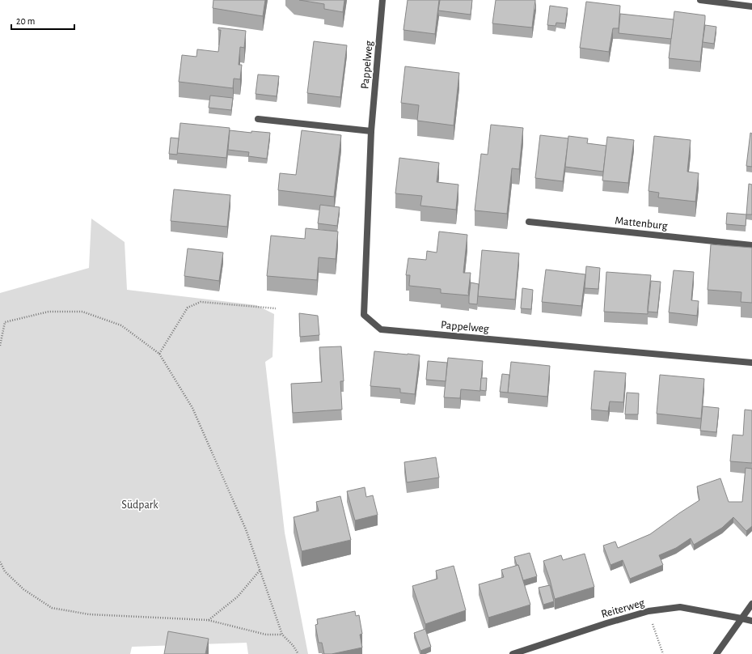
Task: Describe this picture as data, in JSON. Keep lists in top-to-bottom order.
{
  "streets": {
    "street": ["Pappelweg", "Mattenburg", "Reiterweg"]
  },
  "parks": ["Südpark"],
  "scale_bar": "20 m"
}
